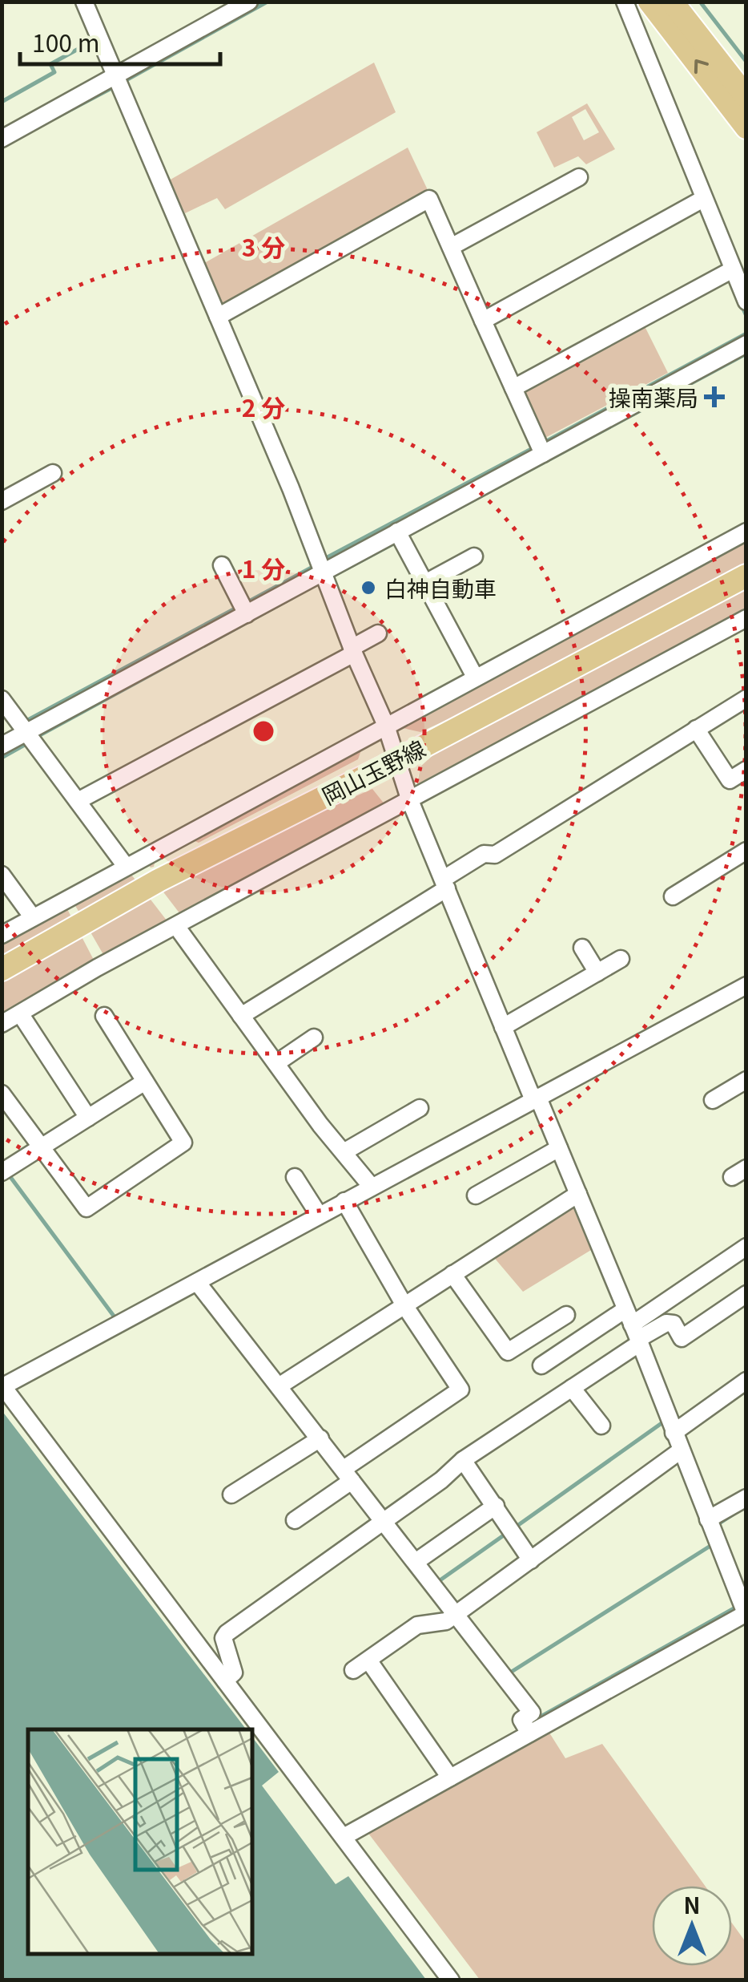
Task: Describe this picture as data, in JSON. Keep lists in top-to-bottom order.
{
  "streets": {
    "main road": ["岡山玉野線"]
  },
  "places": {
    "health": ["操南薬局"],
    "other": ["白神自動車"]
  },
  "scale_bar": "100 m",
  "north": "top",
  "rings": ["3 分", "2 分", "1 分"]
}
